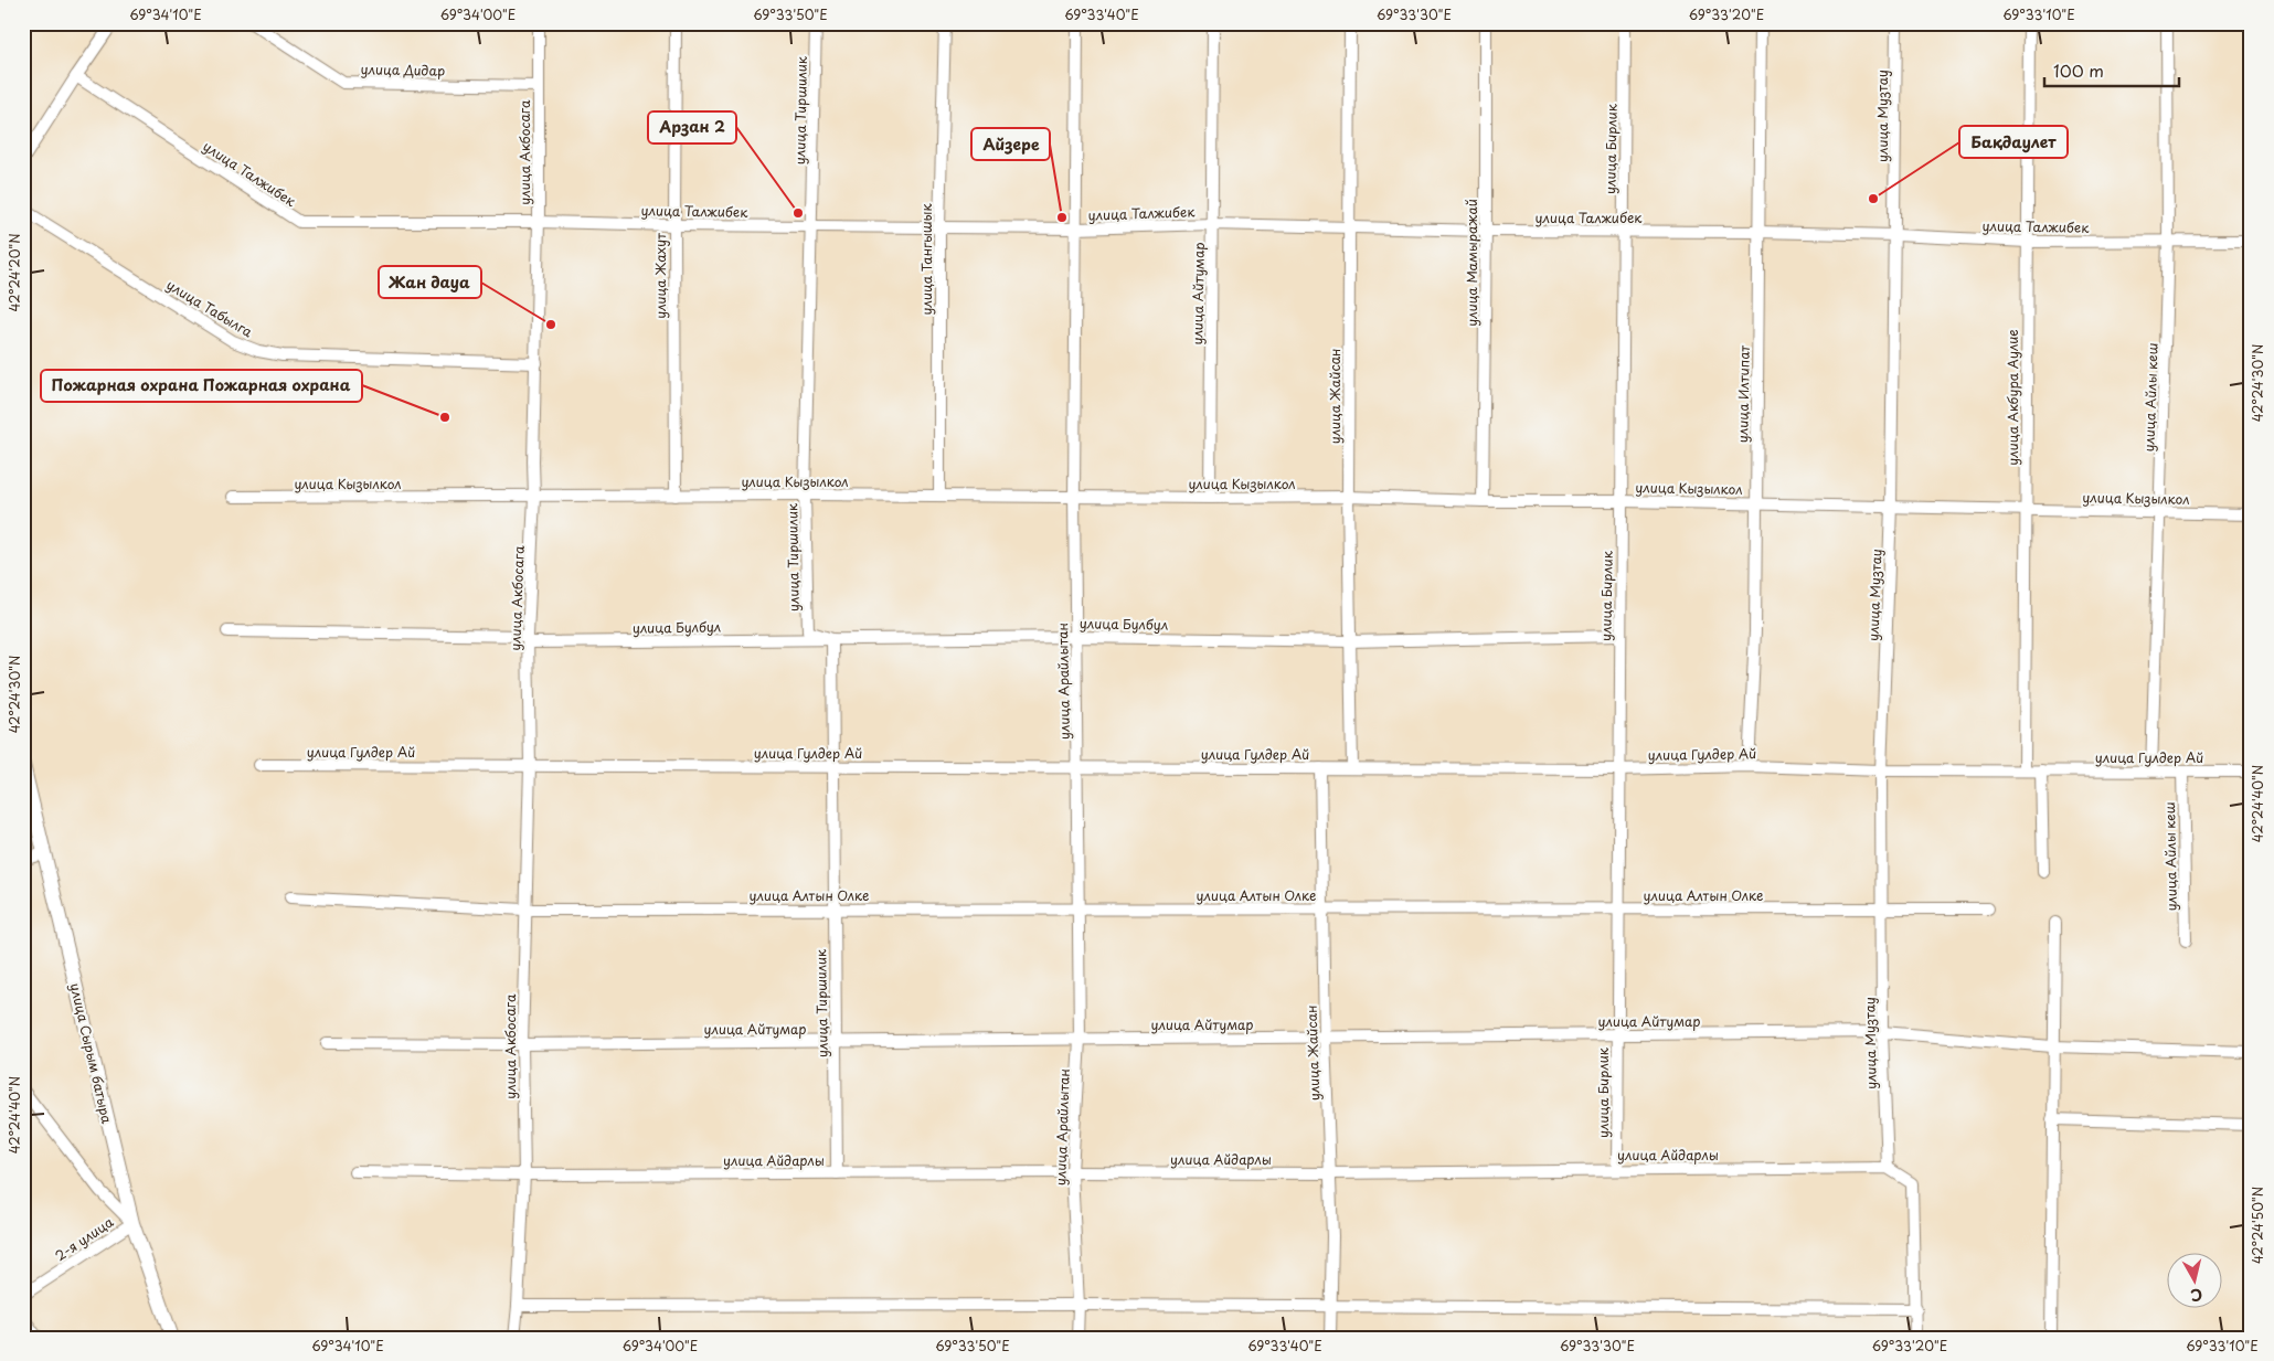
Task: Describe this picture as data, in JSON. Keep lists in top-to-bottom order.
{
  "streets": {
    "street": [
      "улица Дидар",
      "улица Тиршилик",
      "улица Музтау",
      "улица Бирлик",
      "улица Акбосага",
      "улица Талжибек",
      "улица Тангышык",
      "улица Мамыражай",
      "улица Жахут",
      "улица Айтумар",
      "улица Табылга",
      "улица Илтипат",
      "улица Жайсан",
      "улица Акбура Аулие",
      "улица Айлы кеш",
      "улица Кызылкол",
      "улица Булбул",
      "улица Арайлытан",
      "улица Гулдер Ай",
      "улица Алтын Олке",
      "улица Сырым батыра",
      "улица Айдарлы",
      "2-я улица"
    ]
  },
  "crossings": [
    ["улица Дидар", "улица Акбосага"],
    ["улица Тиршилик", "улица Талжибек"],
    ["улица Тиршилик", "улица Айтумар"],
    ["улица Тиршилик", "улица Кызылкол"],
    ["улица Тиршилик", "улица Булбул"],
    ["улица Тиршилик", "улица Гулдер Ай"],
    ["улица Тиршилик", "улица Алтын Олке"],
    ["улица Тиршилик", "улица Айдарлы"],
    ["улица Музтау", "улица Талжибек"],
    ["улица Музтау", "улица Айтумар"],
    ["улица Музтау", "улица Кызылкол"],
    ["улица Музтау", "улица Гулдер Ай"],
    ["улица Музтау", "улица Алтын Олке"],
    ["улица Музтау", "улица Айдарлы"],
    ["улица Бирлик", "улица Талжибек"],
    ["улица Бирлик", "улица Айтумар"],
    ["улица Бирлик", "улица Кызылкол"],
    ["улица Бирлик", "улица Булбул"],
    ["улица Бирлик", "улица Гулдер Ай"],
    ["улица Бирлик", "улица Алтын Олке"],
    ["улица Бирлик", "улица Айдарлы"],
    ["улица Акбосага", "улица Талжибек"],
    ["улица Акбосага", "улица Айтумар"],
    ["улица Акбосага", "улица Табылга"],
    ["улица Акбосага", "улица Кызылкол"],
    ["улица Акбосага", "улица Булбул"],
    ["улица Акбосага", "улица Гулдер Ай"],
    ["улица Акбосага", "улица Алтын Олке"],
    ["улица Акбосага", "улица Айдарлы"],
    ["улица Талжибек", "улица Тангышык"],
    ["улица Талжибек", "улица Мамыражай"],
    ["улица Талжибек", "улица Жахут"],
    ["улица Талжибек", "улица Айтумар"],
    ["улица Талжибек", "улица Илтипат"],
    ["улица Талжибек", "улица Жайсан"],
    ["улица Талжибек", "улица Акбура Аулие"],
    ["улица Талжибек", "улица Айлы кеш"],
    ["улица Талжибек", "улица Арайлытан"],
    ["улица Тангышык", "улица Кызылкол"],
    ["улица Мамыражай", "улица Кызылкол"],
    ["улица Жахут", "улица Кызылкол"],
    ["улица Айтумар", "улица Жайсан"],
    ["улица Айтумар", "улица Кызылкол"],
    ["улица Айтумар", "улица Арайлытан"],
    ["улица Илтипат", "улица Кызылкол"],
    ["улица Илтипат", "улица Гулдер Ай"],
    ["улица Жайсан", "улица Кызылкол"],
    ["улица Жайсан", "улица Булбул"],
    ["улица Жайсан", "улица Гулдер Ай"],
    ["улица Жайсан", "улица Алтын Олке"],
    ["улица Жайсан", "улица Айдарлы"],
    ["улица Акбура Аулие", "улица Кызылкол"],
    ["улица Акбура Аулие", "улица Гулдер Ай"],
    ["улица Айлы кеш", "улица Кызылкол"],
    ["улица Айлы кеш", "улица Гулдер Ай"],
    ["улица Кызылкол", "улица Арайлытан"],
    ["улица Булбул", "улица Арайлытан"],
    ["улица Арайлытан", "улица Гулдер Ай"],
    ["улица Арайлытан", "улица Алтын Олке"],
    ["улица Арайлытан", "улица Айдарлы"],
    ["улица Сырым батыра", "2-я улица"]
  ],
  "places": [
    "Бақдаулет",
    "Арзан 2",
    "Айзере",
    "Жан дауа",
    "Пожарная охрана Пожарная охрана"
  ],
  "scale_bar": "100 m",
  "north": "bottom",
  "coordinates": [
    "69°34'10\"E",
    "69°34'00\"E",
    "69°33'50\"E",
    "69°33'40\"E",
    "69°33'30\"E",
    "69°33'20\"E",
    "69°33'10\"E",
    "42°24'20\"N",
    "42°24'30\"N",
    "42°24'40\"N",
    "42°24'50\"N"
  ]
}
